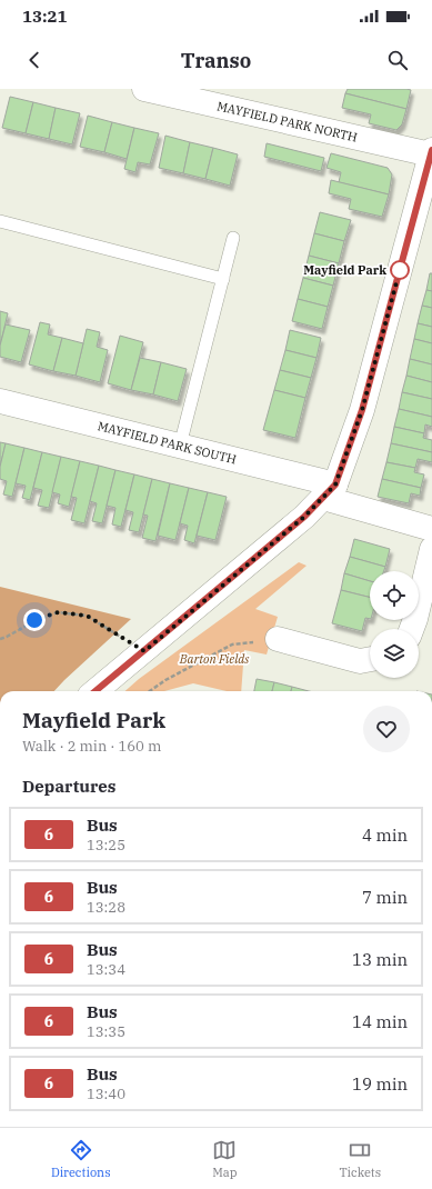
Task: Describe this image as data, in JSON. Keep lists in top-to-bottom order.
{
  "streets": {
    "street": ["MAYFIELD PARK NORTH", "MAYFIELD PARK SOUTH"]
  },
  "parks": ["Barton Fields"],
  "places": ["Mayfield Park"],
  "lines": ["bus line 6"],
  "page": {
    "status": "13:21",
    "header": "Transo",
    "heading": [
      ["Mayfield Park", "Walk · 2 min · 160 m"],
      "Departures"
    ],
    "list": [
      {
        "mark": "6",
        "name": "Bus",
        "note": "13:25",
        "value": "4 min"
      },
      {
        "mark": "6",
        "name": "Bus",
        "note": "13:28",
        "value": "7 min"
      },
      {
        "mark": "6",
        "name": "Bus",
        "note": "13:34",
        "value": "13 min"
      },
      {
        "mark": "6",
        "name": "Bus",
        "note": "13:35",
        "value": "14 min"
      },
      {
        "mark": "6",
        "name": "Bus",
        "note": "13:40",
        "value": "19 min"
      }
    ],
    "tabs": ["Directions", "Map", "Tickets"]
  }
}
